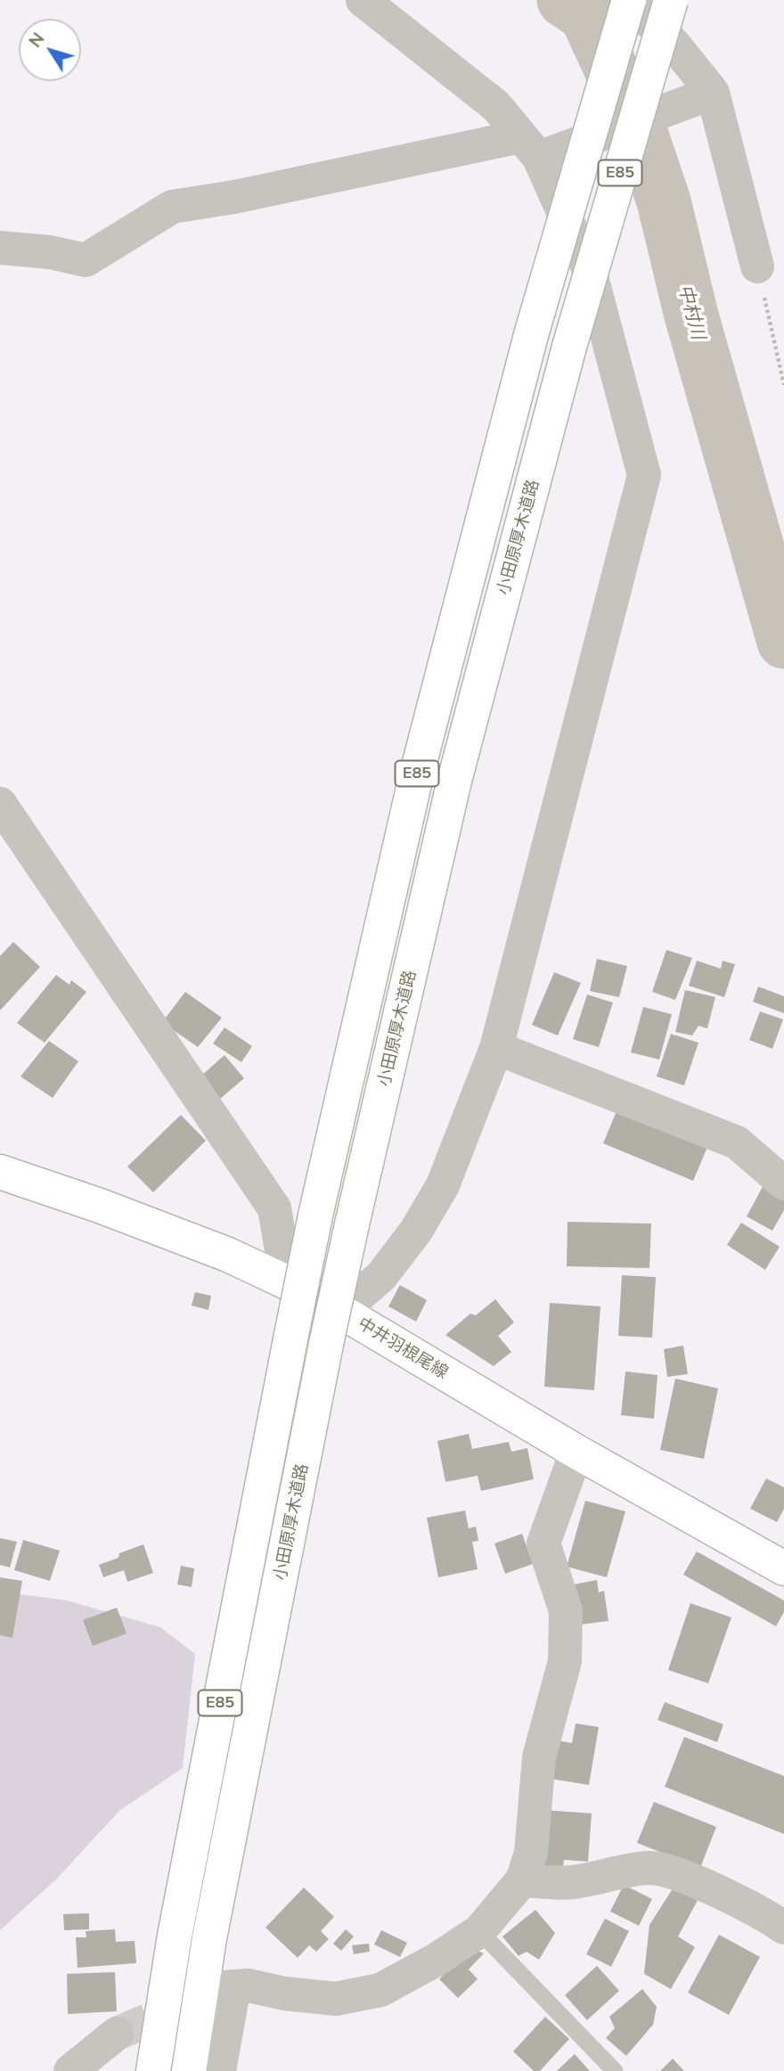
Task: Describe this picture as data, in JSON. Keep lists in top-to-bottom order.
{
  "streets": {
    "main road": ["E85", "小田原厚木道路", "中井羽根尾線"]
  },
  "water": ["中村川"],
  "north": "top left"
}
